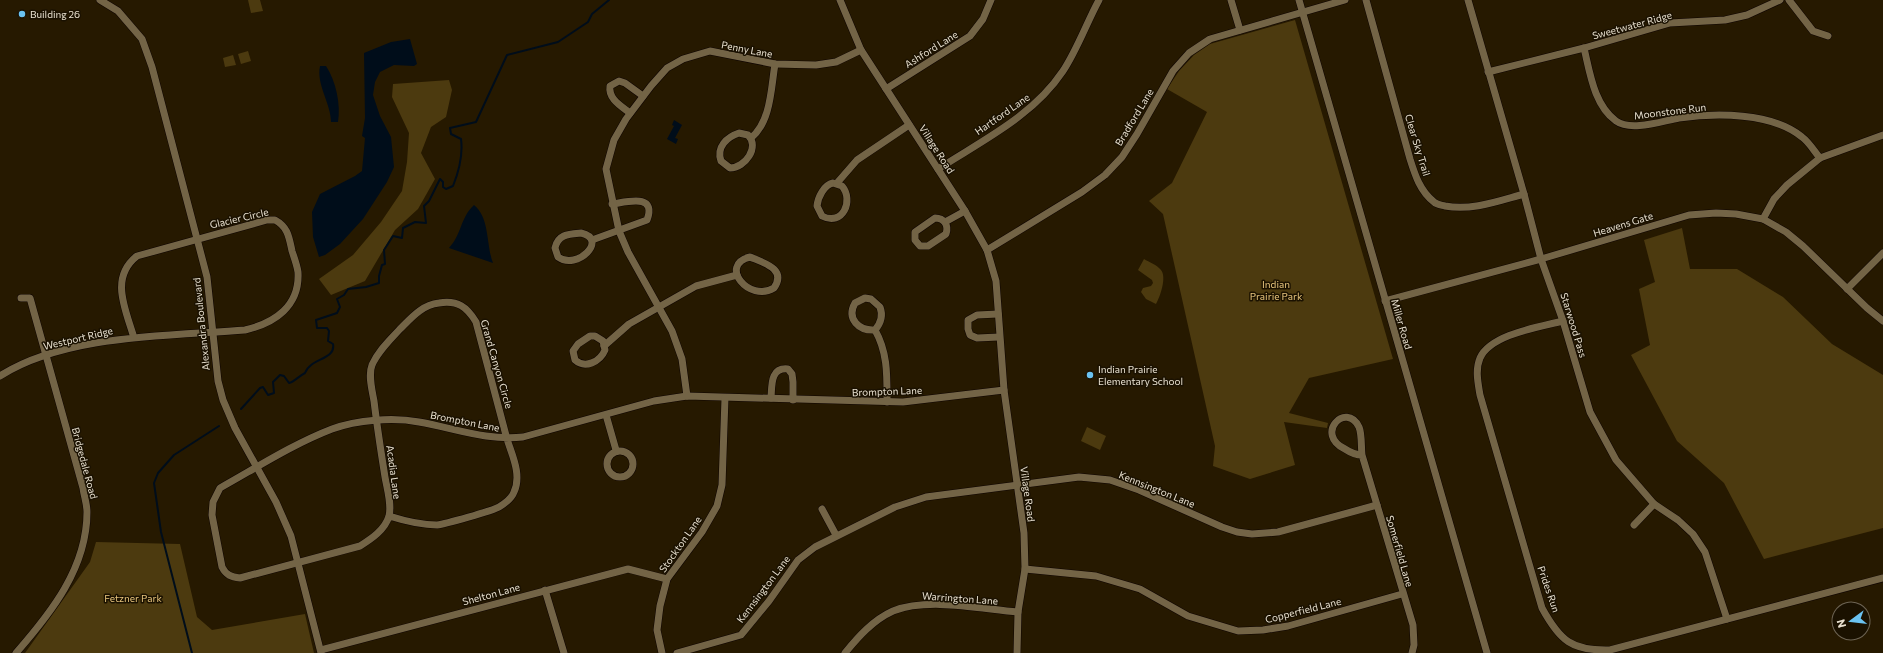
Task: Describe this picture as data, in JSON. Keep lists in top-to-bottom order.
{
  "streets": {
    "street": [
      "Sweetwater Ridge",
      "Penny Lane",
      "Ashford Lane",
      "Moonstone Run",
      "Hartford Lane",
      "Bradford Lane",
      "Clear Sky Trail",
      "Village Road",
      "Glacier Circle",
      "Heavens Gate",
      "Alexandra Boulevard",
      "Miller Road",
      "Starwood Pass",
      "Westport Ridge",
      "Grand Canyon Circle",
      "Brompton Lane",
      "Bridgedale Road",
      "Acadia Lane",
      "Kennsington Lane",
      "Stockton Lane",
      "Somerfield Lane",
      "Prides Run",
      "Shelton Lane",
      "Warrington Lane",
      "Copperfield Lane"
    ]
  },
  "crossings": [
    ["Sweetwater Ridge", "Moonstone Run"],
    ["Sweetwater Ridge", "Starwood Pass"],
    ["Penny Lane", "Village Road"],
    ["Penny Lane", "Brompton Lane"],
    ["Ashford Lane", "Village Road"],
    ["Hartford Lane", "Village Road"],
    ["Bradford Lane", "Village Road"],
    ["Bradford Lane", "Miller Road"],
    ["Clear Sky Trail", "Starwood Pass"],
    ["Village Road", "Brompton Lane"],
    ["Village Road", "Kennsington Lane"],
    ["Village Road", "Warrington Lane"],
    ["Village Road", "Copperfield Lane"],
    ["Glacier Circle", "Alexandra Boulevard"],
    ["Glacier Circle", "Westport Ridge"],
    ["Heavens Gate", "Miller Road"],
    ["Heavens Gate", "Starwood Pass"],
    ["Alexandra Boulevard", "Westport Ridge"],
    ["Alexandra Boulevard", "Brompton Lane"],
    ["Alexandra Boulevard", "Shelton Lane"],
    ["Starwood Pass", "Prides Run"],
    ["Westport Ridge", "Bridgedale Road"],
    ["Grand Canyon Circle", "Brompton Lane"],
    ["Grand Canyon Circle", "Acadia Lane"],
    ["Brompton Lane", "Acadia Lane"],
    ["Brompton Lane", "Stockton Lane"],
    ["Kennsington Lane", "Somerfield Lane"],
    ["Stockton Lane", "Shelton Lane"],
    ["Somerfield Lane", "Copperfield Lane"]
  ],
  "parks": ["Indian Prairie Park", "Fetzner Park"],
  "places": ["Building 26", "Indian Prairie Elementary School"],
  "north": "left"
}
